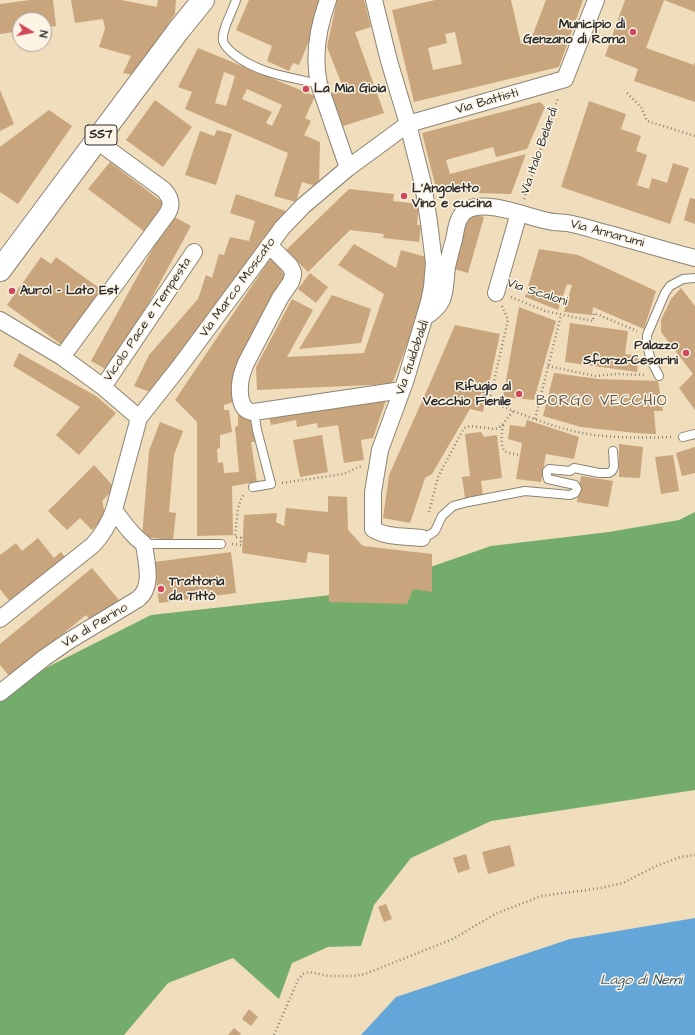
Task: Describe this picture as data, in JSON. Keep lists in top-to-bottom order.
{
  "streets": {
    "main road": ["SS7"],
    "street": [
      "Via Battisti",
      "Via Annarumi",
      "Via Marco Moscato",
      "Vicolo Pace e Tempesta",
      "Via Guidobaldi",
      "Via di Perino"
    ],
    "path": ["Via Italo Belardi", "Via Scaloni"]
  },
  "crossings": [
    ["Via Battisti", "Via Marco Moscato"],
    ["Via Italo Belardi", "Via Annarumi"],
    ["Via Annarumi", "Via Guidobaldi"]
  ],
  "districts": ["BORGO VECCHIO"],
  "water": ["Lago di Nemi"],
  "places": [
    "Municipio di Genzano di Roma",
    "La Mia Gioia",
    "L'Angoletto Vino e cucina",
    "Aurol - Lato Est",
    "Palazzo Sforza-Cesarini",
    "Rifugio al Vecchio Fienile",
    "Trattoria da Tittò"
  ],
  "north": "right"
}
